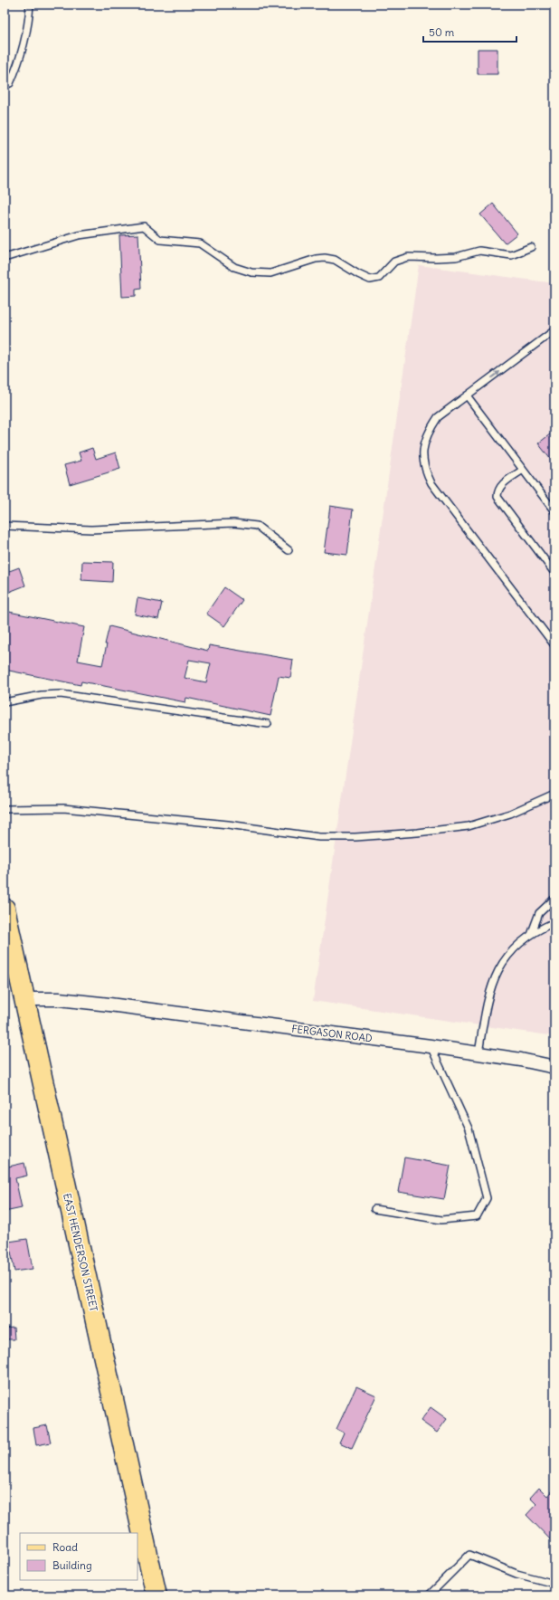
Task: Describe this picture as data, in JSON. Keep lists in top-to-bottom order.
{
  "streets": {
    "main road": ["EAST HENDERSON STREET"],
    "street": ["FERGASON ROAD"]
  },
  "crossings": [
    ["FERGASON ROAD", "EAST HENDERSON STREET"]
  ],
  "legend": ["Road", "Building"],
  "scale_bar": "50 m"
}
